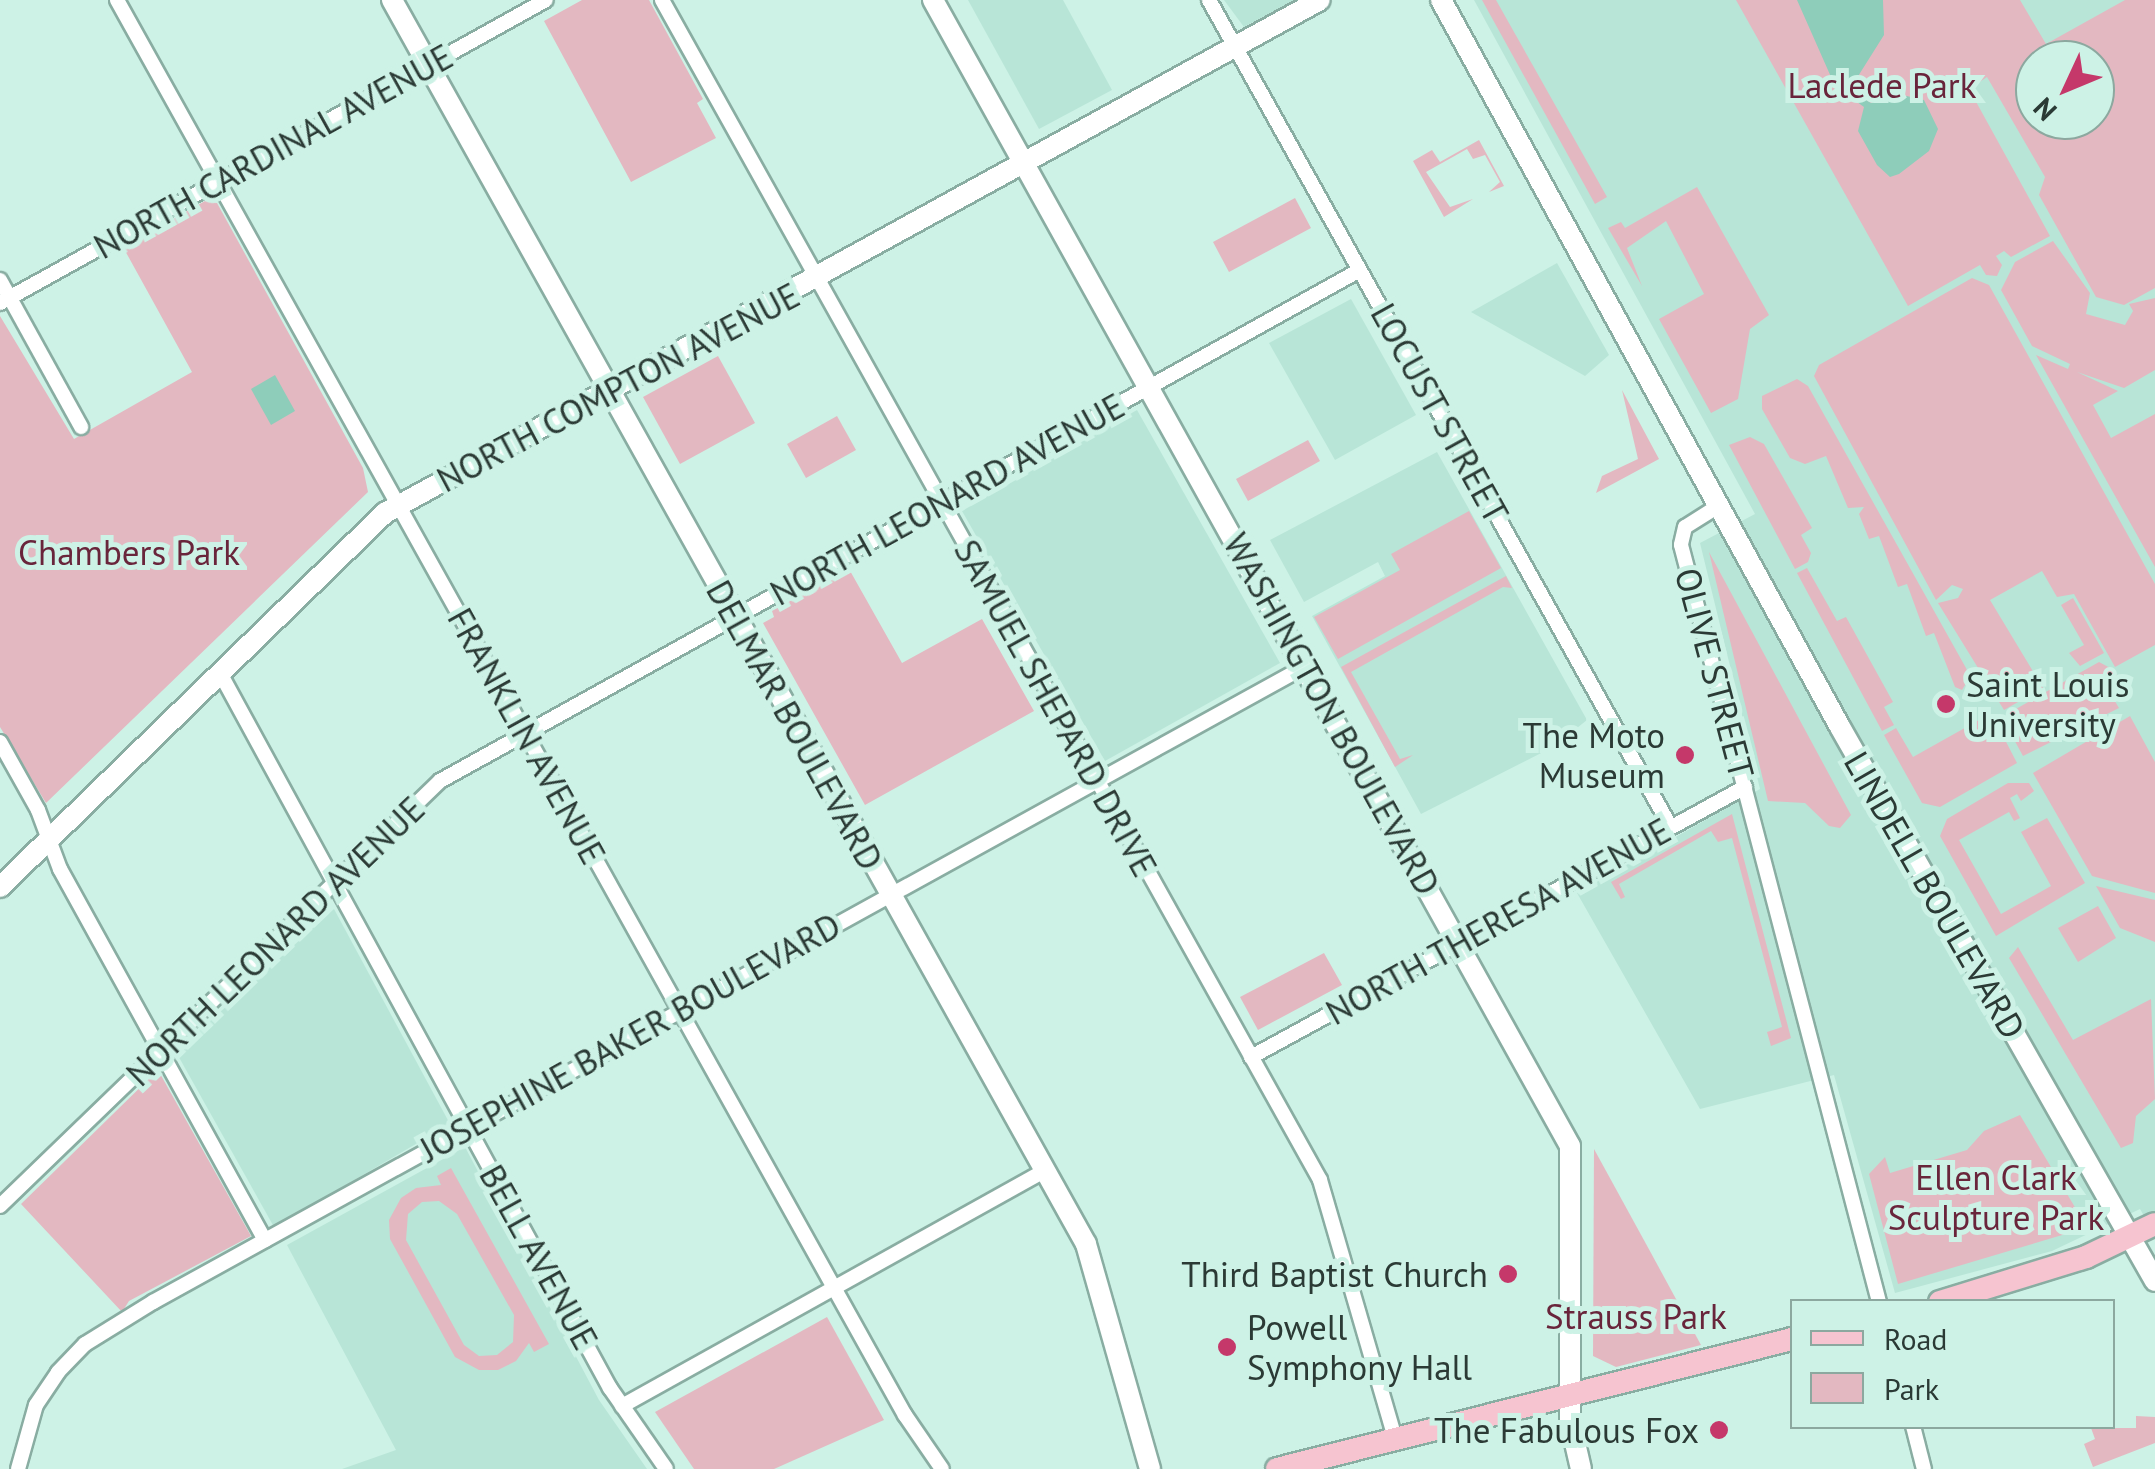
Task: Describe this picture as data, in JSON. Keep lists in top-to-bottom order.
{
  "streets": {
    "main road": [
      "NORTH COMPTON AVENUE",
      "WASHINGTON BOULEVARD",
      "DELMAR BOULEVARD",
      "LINDELL BOULEVARD"
    ],
    "street": [
      "NORTH CARDINAL AVENUE",
      "LOCUST STREET",
      "NORTH LEONARD AVENUE",
      "OLIVE STREET",
      "SAMUEL SHEPARD DRIVE",
      "FRANKLIN AVENUE",
      "NORTH THERESA AVENUE",
      "JOSEPHINE BAKER BOULEVARD",
      "BELL AVENUE"
    ]
  },
  "crossings": [
    ["NORTH CARDINAL AVENUE", "DELMAR BOULEVARD"],
    ["NORTH CARDINAL AVENUE", "FRANKLIN AVENUE"],
    ["NORTH COMPTON AVENUE", "LOCUST STREET"],
    ["NORTH COMPTON AVENUE", "SAMUEL SHEPARD DRIVE"],
    ["NORTH COMPTON AVENUE", "WASHINGTON BOULEVARD"],
    ["NORTH COMPTON AVENUE", "DELMAR BOULEVARD"],
    ["NORTH COMPTON AVENUE", "FRANKLIN AVENUE"],
    ["NORTH COMPTON AVENUE", "BELL AVENUE"],
    ["LOCUST STREET", "NORTH LEONARD AVENUE"],
    ["LOCUST STREET", "NORTH THERESA AVENUE"],
    ["NORTH LEONARD AVENUE", "SAMUEL SHEPARD DRIVE"],
    ["NORTH LEONARD AVENUE", "WASHINGTON BOULEVARD"],
    ["NORTH LEONARD AVENUE", "DELMAR BOULEVARD"],
    ["NORTH LEONARD AVENUE", "FRANKLIN AVENUE"],
    ["NORTH LEONARD AVENUE", "BELL AVENUE"],
    ["OLIVE STREET", "LINDELL BOULEVARD"],
    ["OLIVE STREET", "NORTH THERESA AVENUE"],
    ["SAMUEL SHEPARD DRIVE", "NORTH THERESA AVENUE"],
    ["SAMUEL SHEPARD DRIVE", "JOSEPHINE BAKER BOULEVARD"],
    ["WASHINGTON BOULEVARD", "NORTH THERESA AVENUE"],
    ["WASHINGTON BOULEVARD", "JOSEPHINE BAKER BOULEVARD"],
    ["DELMAR BOULEVARD", "JOSEPHINE BAKER BOULEVARD"],
    ["FRANKLIN AVENUE", "JOSEPHINE BAKER BOULEVARD"],
    ["JOSEPHINE BAKER BOULEVARD", "BELL AVENUE"]
  ],
  "parks": [
    "Laclede Park",
    "Chambers Park",
    "Ellen Clark Sculpture Park",
    "Strauss Park"
  ],
  "places": [
    "Saint Louis University",
    "The Moto Museum",
    "Third Baptist Church",
    "Powell Symphony Hall",
    "The Fabulous Fox"
  ],
  "legend": ["Road", "Park"],
  "north": "bottom left"
}
